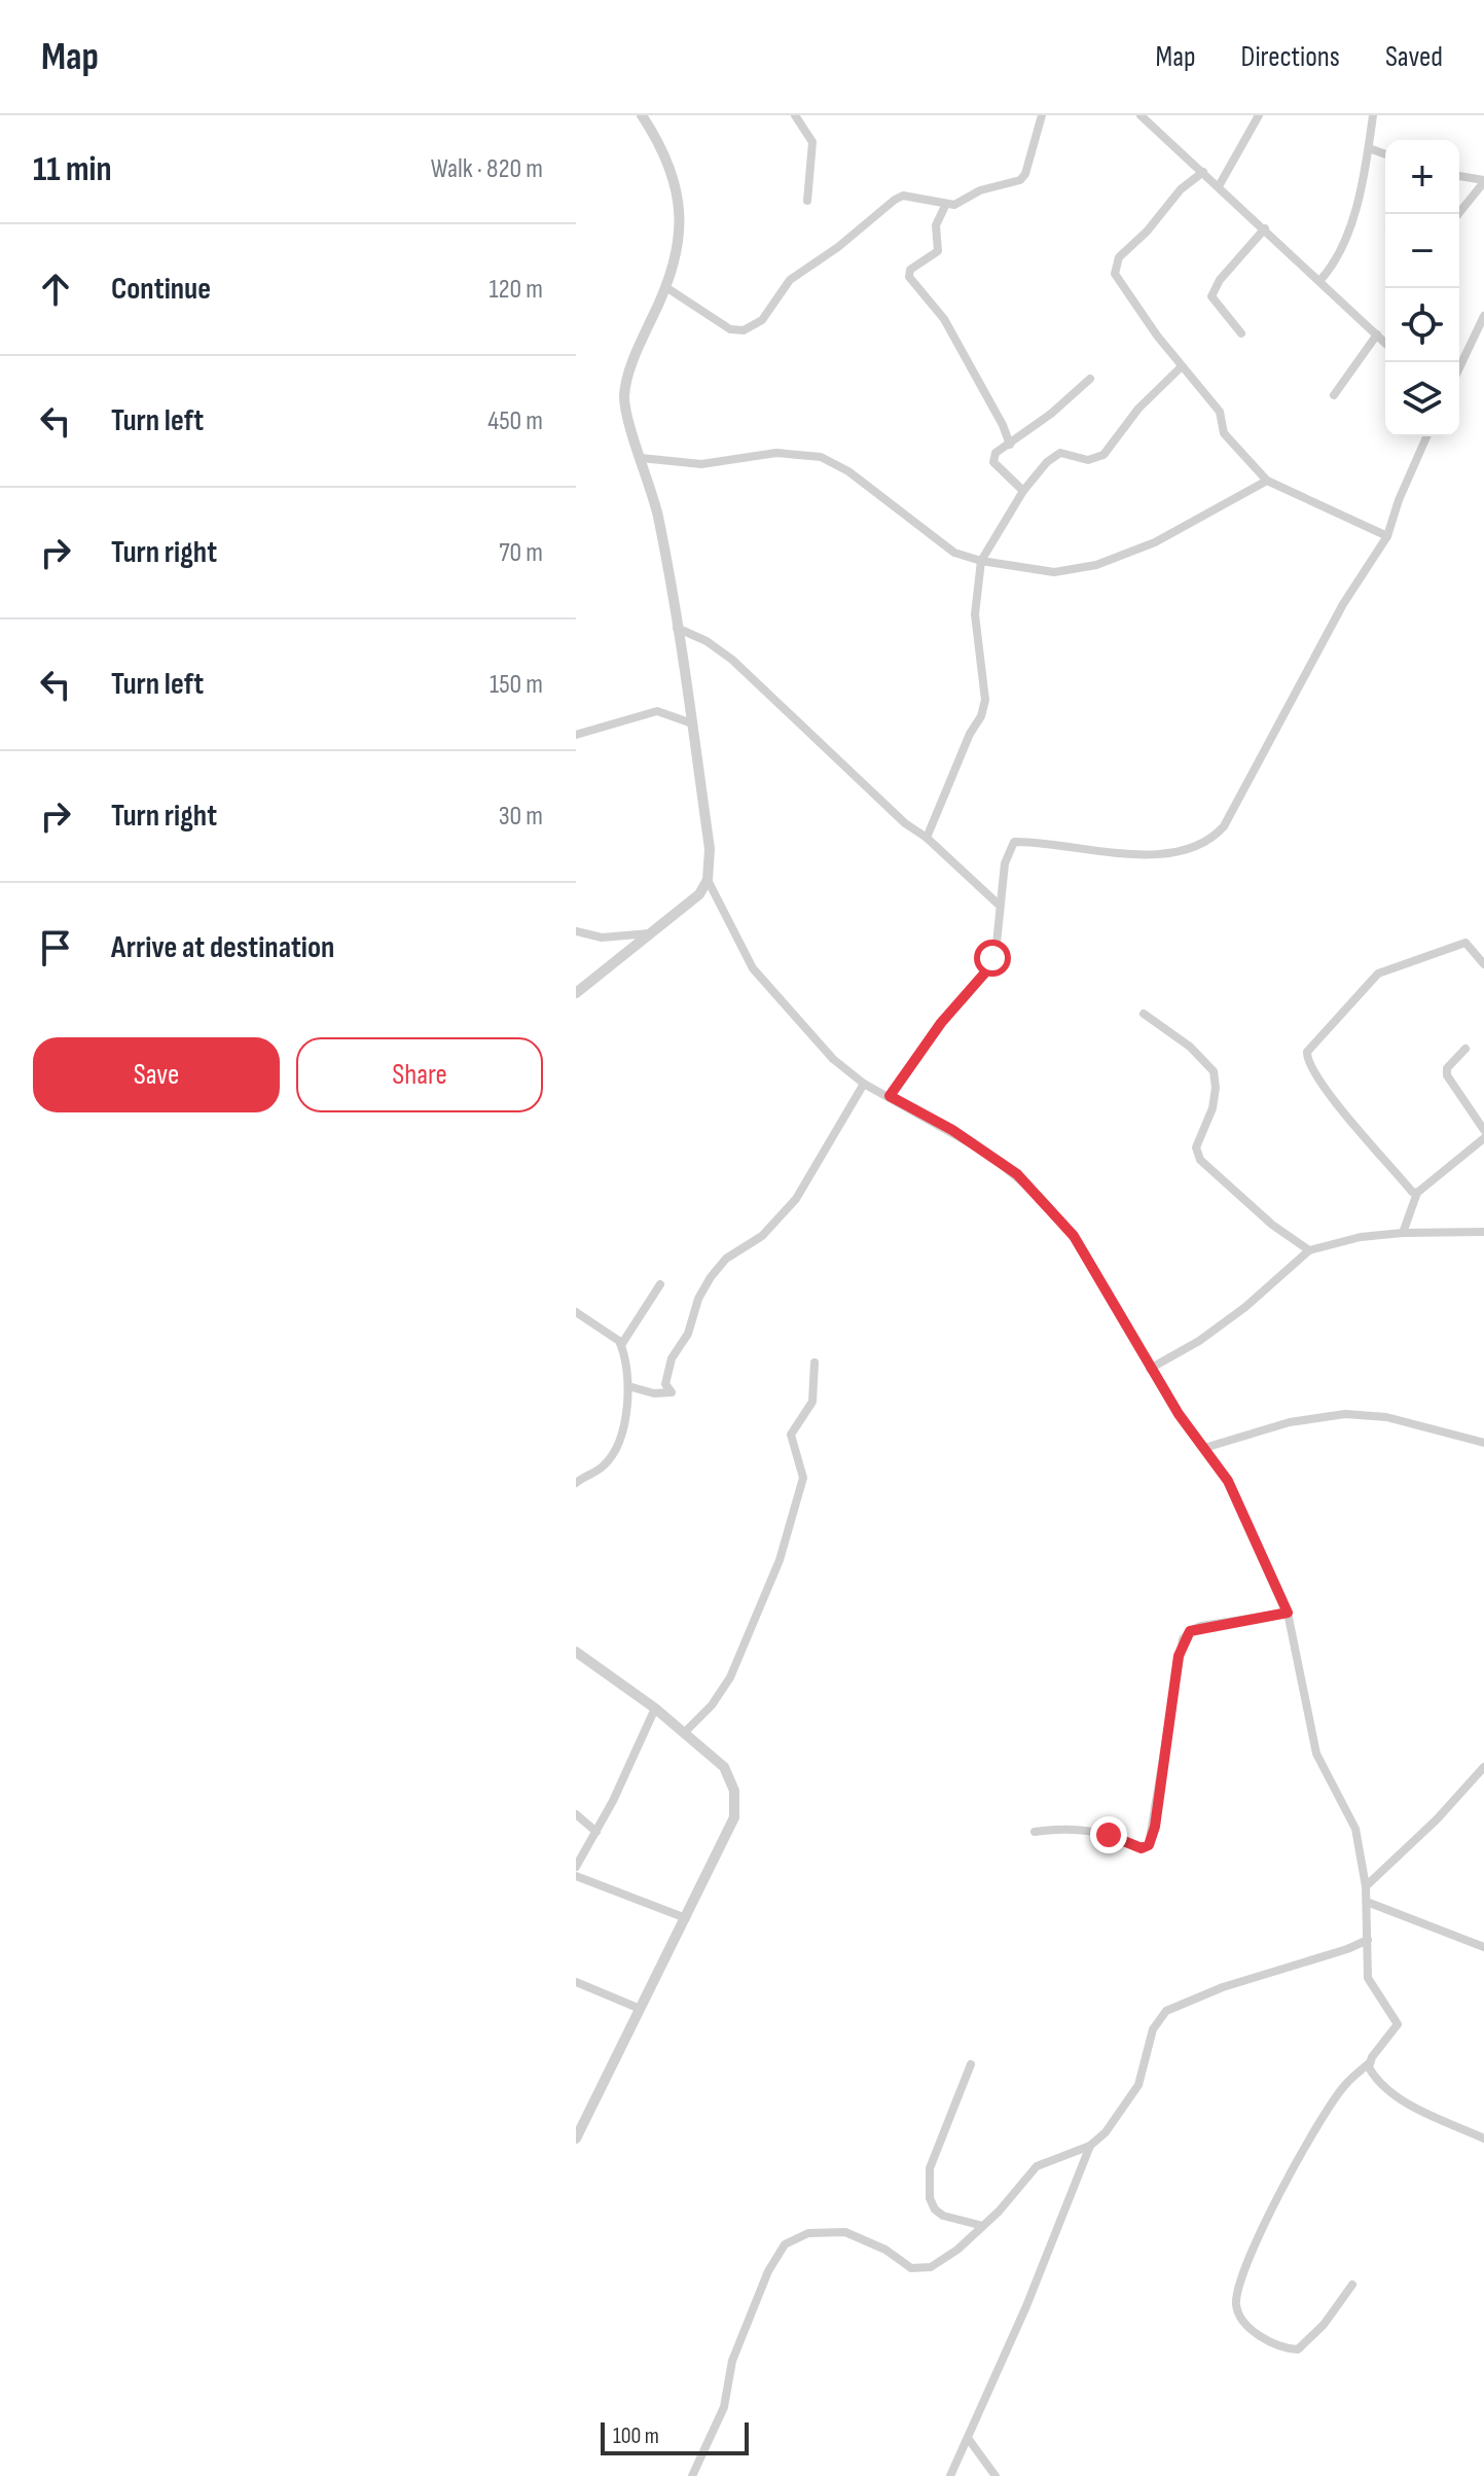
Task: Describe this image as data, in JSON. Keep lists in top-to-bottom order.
{
  "scale_bar": "100 m",
  "page": {
    "header": "Map",
    "nav": ["Map", "Directions", "Saved"],
    "heading": ["11 min", "Walk · 820 m"],
    "map_buttons": ["+", "−"],
    "list": [
      ["Continue", "120 m"],
      ["Turn left", "450 m"],
      ["Turn right", "70 m"],
      ["Turn left", "150 m"],
      ["Turn right", "30 m"],
      "Arrive at destination"
    ],
    "buttons": ["Save", "Share"],
    "scale": "100 m"
  }
}
